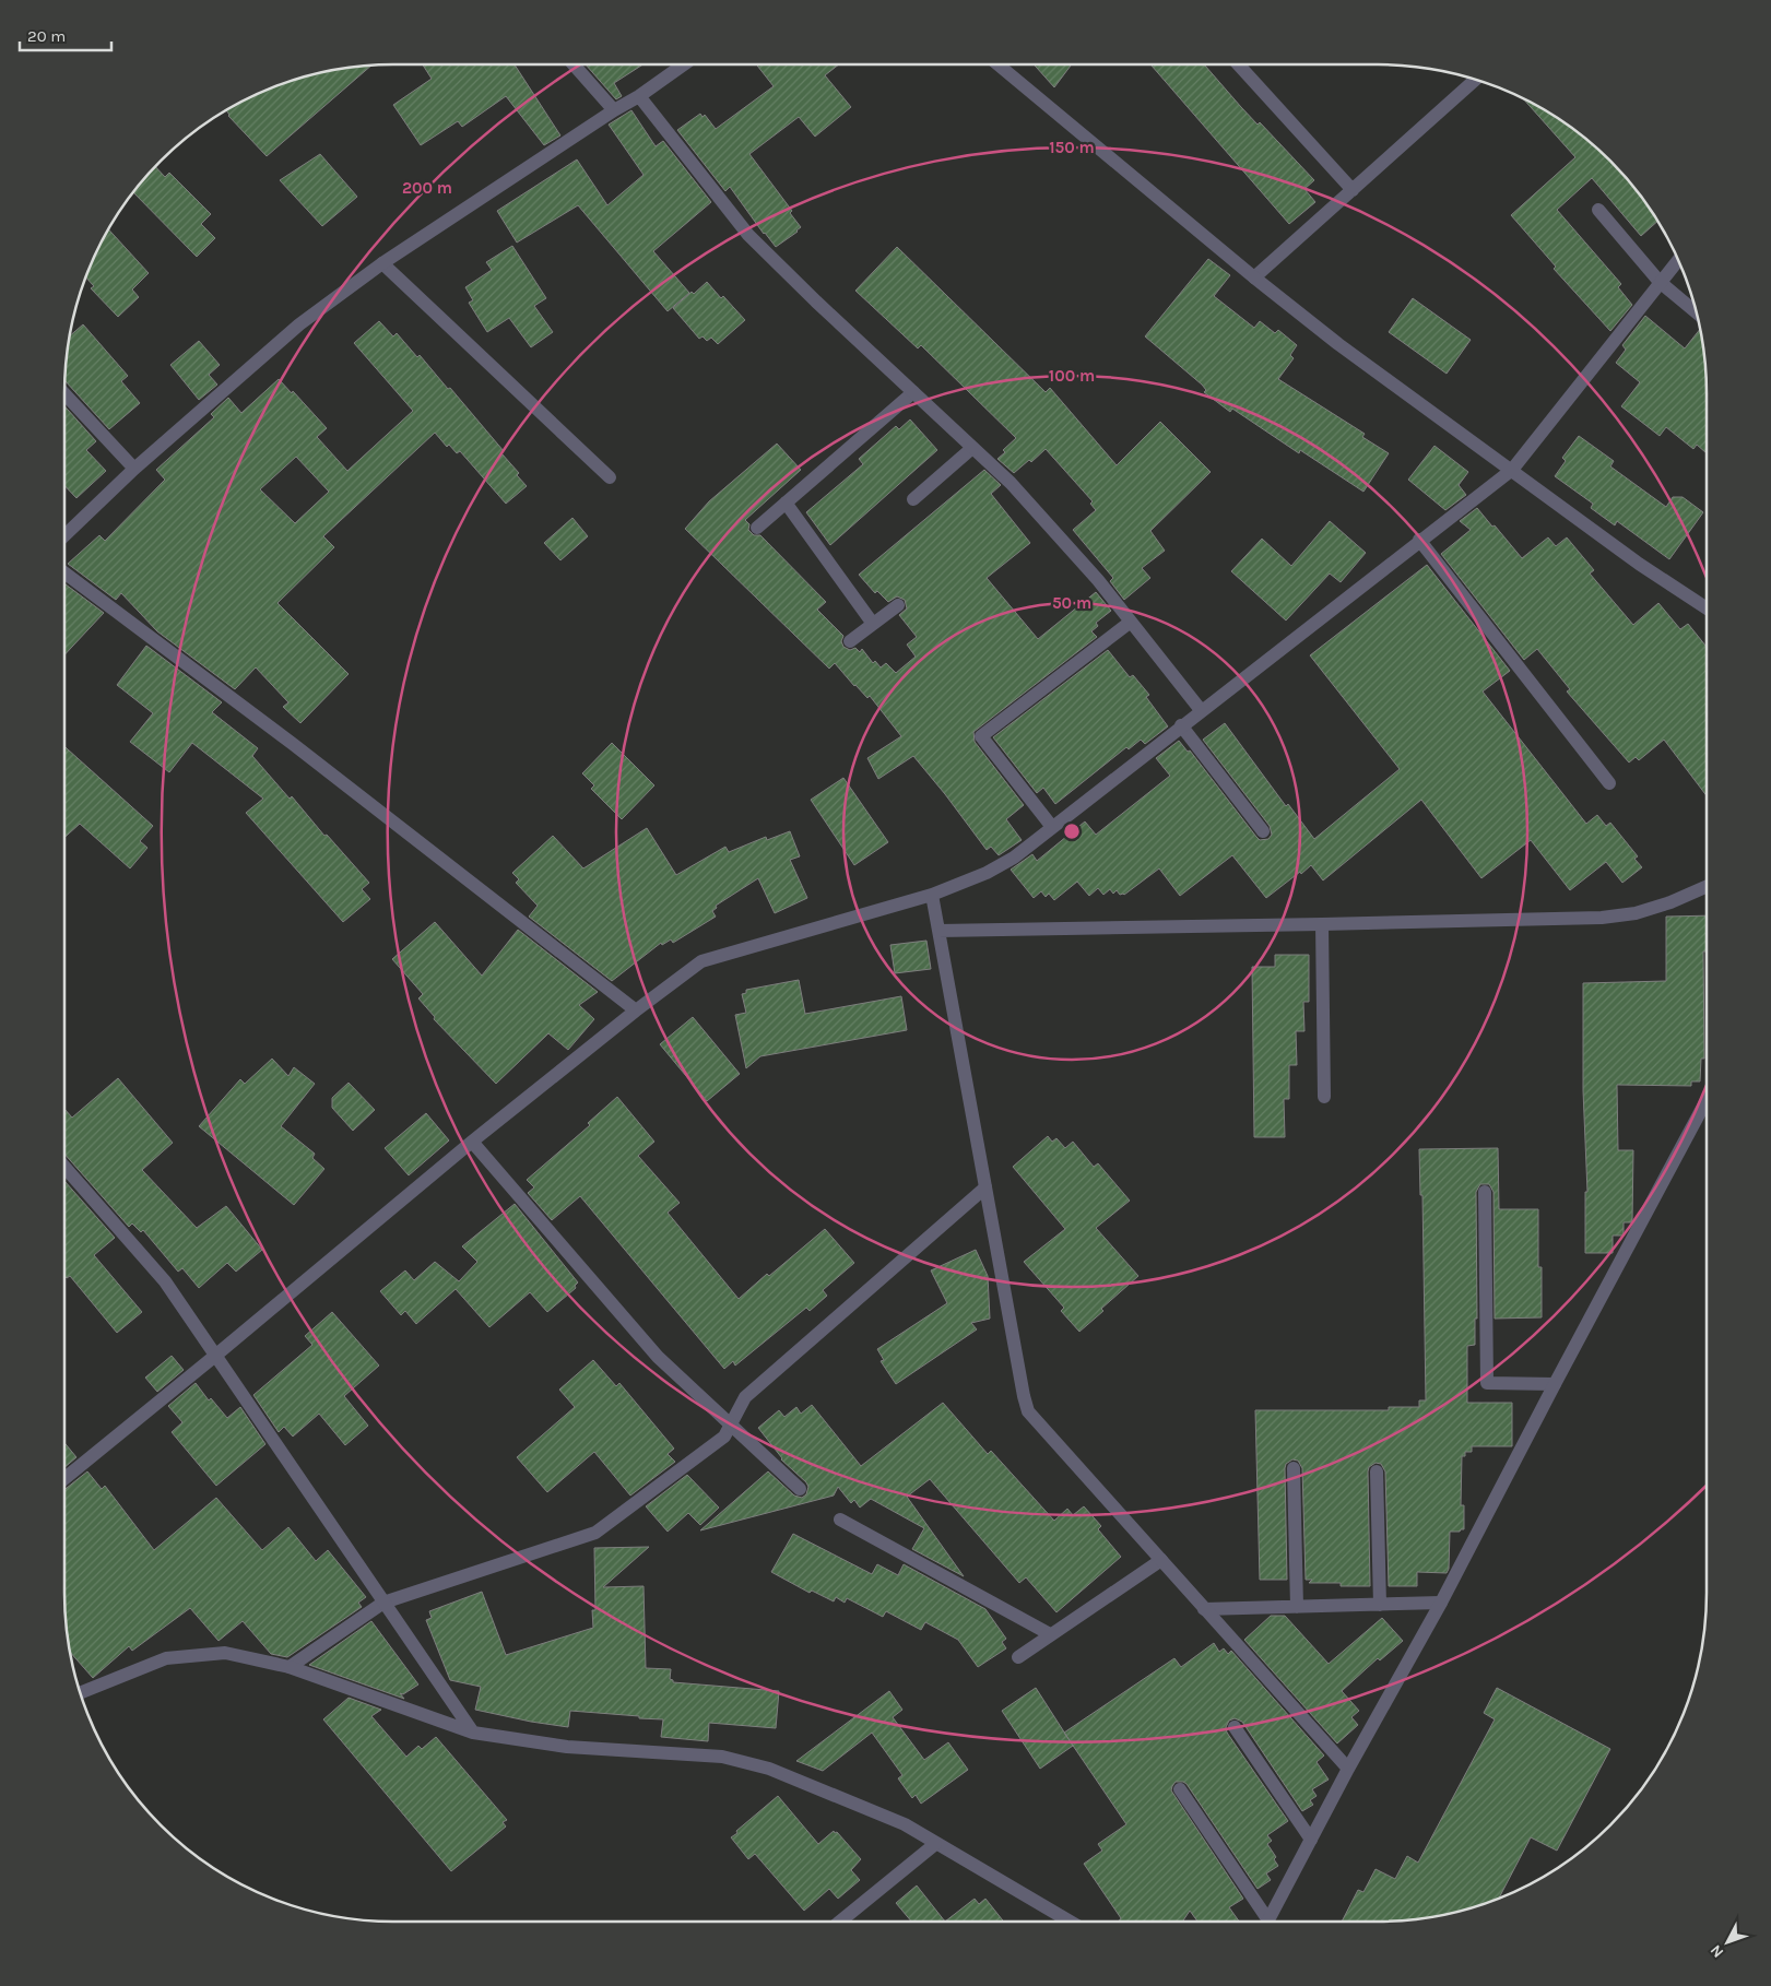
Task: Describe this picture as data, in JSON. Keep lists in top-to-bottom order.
{
  "scale_bar": "20 m",
  "north": "bottom left",
  "rings": [
    "150 m",
    "200 m",
    "100 m",
    "50 m"
  ]
}
